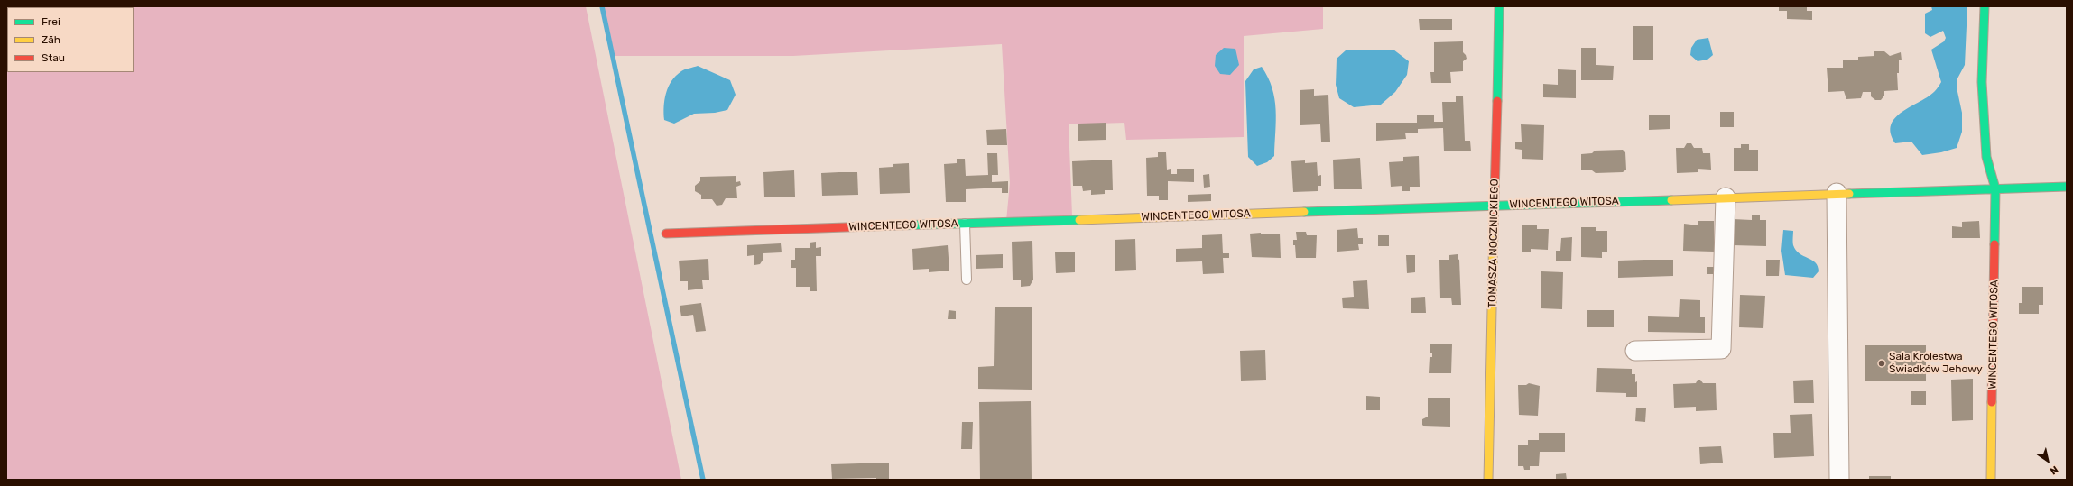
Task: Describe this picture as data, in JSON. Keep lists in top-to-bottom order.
{
  "streets": {
    "street": ["WINCENTEGO WITOSA", "TOMASZA NOCZNICKIEGO"]
  },
  "crossings": [
    ["WINCENTEGO WITOSA", "TOMASZA NOCZNICKIEGO"]
  ],
  "places": ["Sala Królestwa Świadków Jehowy"],
  "legend": ["Frei", "Zäh", "Stau"],
  "north": "bottom right"
}
